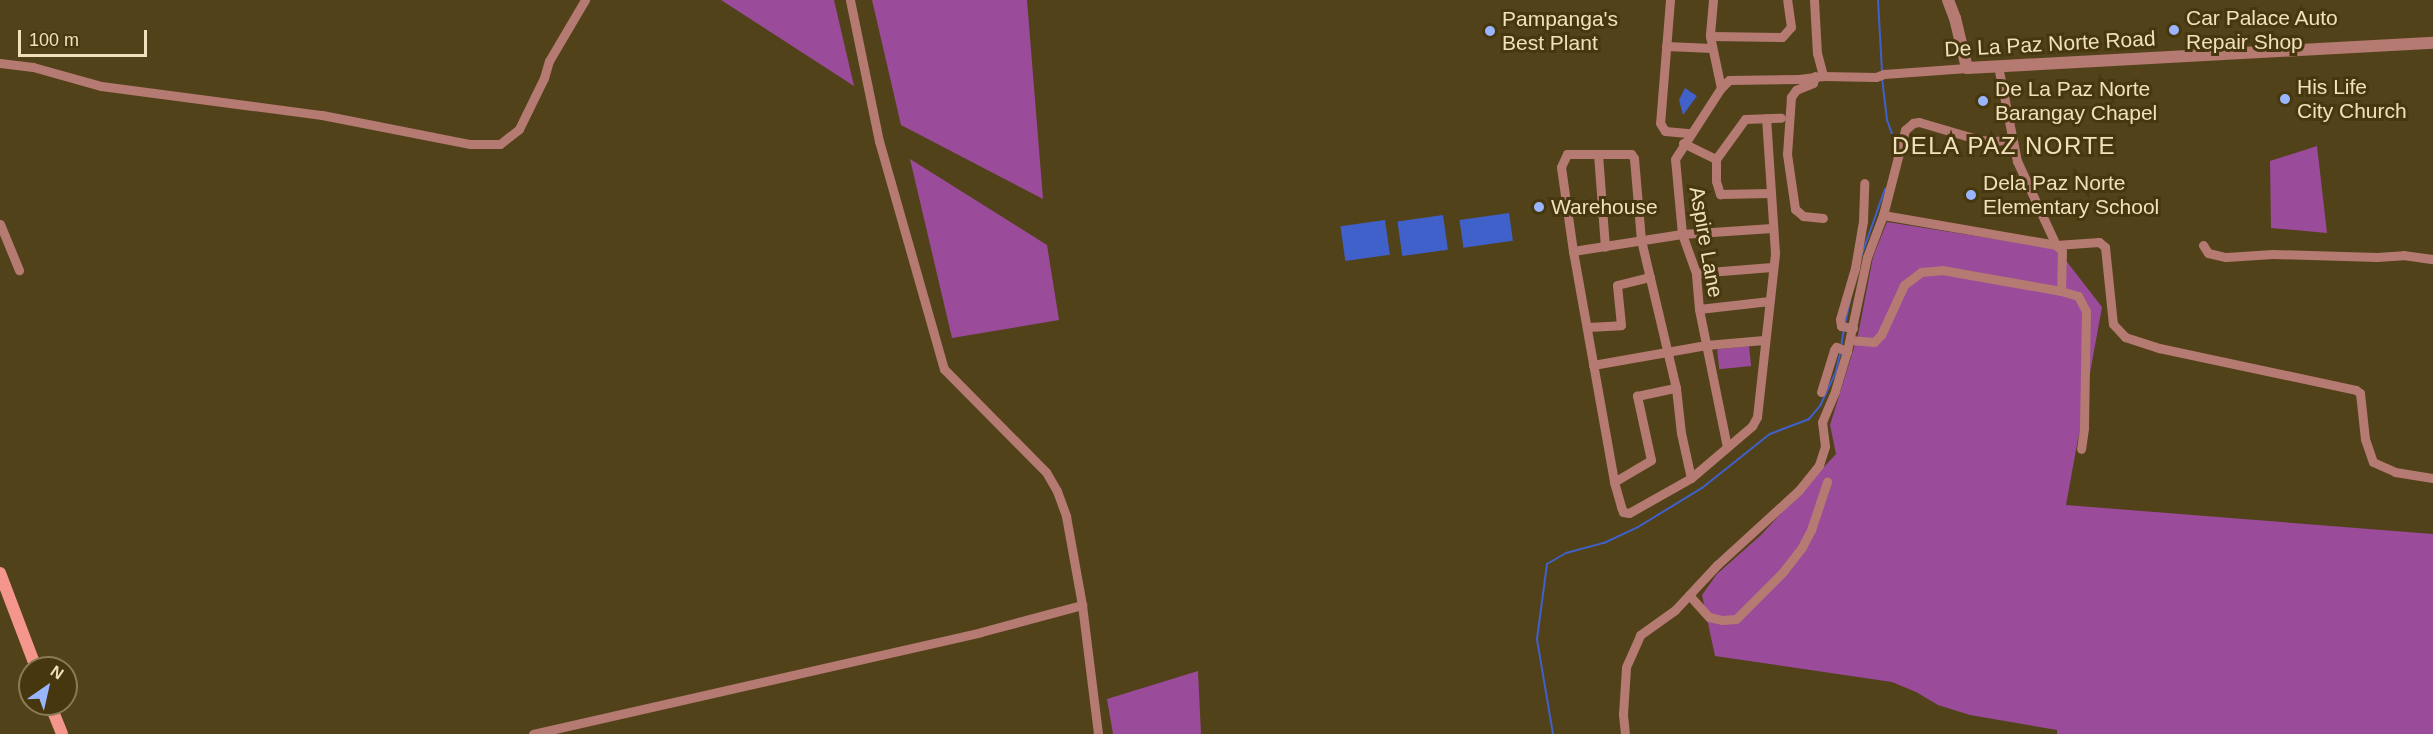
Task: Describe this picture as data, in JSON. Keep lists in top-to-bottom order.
{
  "streets": {
    "street": ["De La Paz Norte Road", "Aspire Lane"]
  },
  "districts": ["DELA PAZ NORTE"],
  "places": [
    "Car Palace Auto Repair Shop",
    "Pampanga's Best Plant",
    "His Life City Church",
    "De La Paz Norte Barangay Chapel",
    "Dela Paz Norte Elementary School",
    "Warehouse"
  ],
  "scale_bar": "100 m",
  "north": "top right"
}
